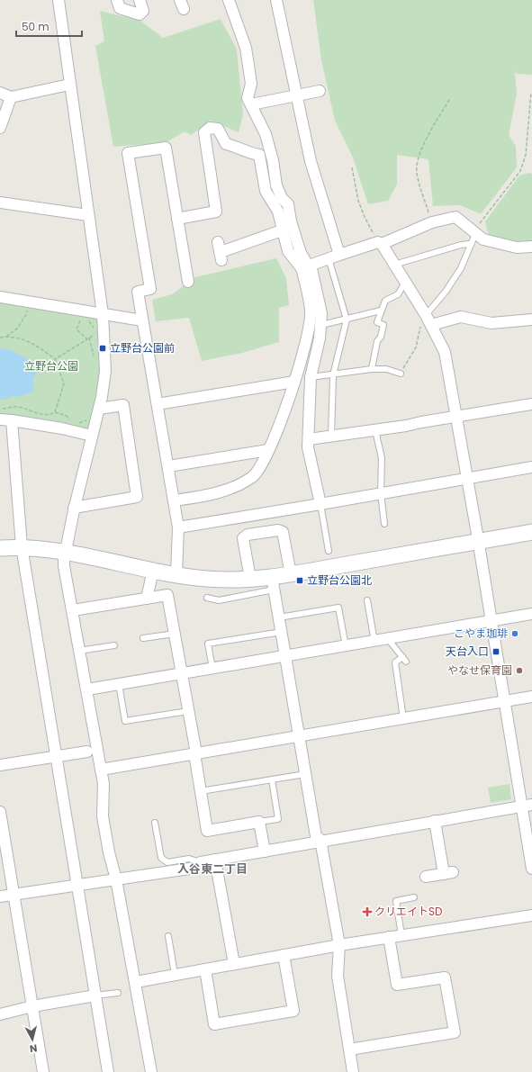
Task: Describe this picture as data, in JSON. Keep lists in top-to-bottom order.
{
  "districts": ["入谷東二丁目"],
  "parks": ["立野台公園"],
  "places": {
    "transit": ["立野台公園前", "立野台公園北", "天台入口"],
    "other": ["こやま珈琲", "やなせ保育園"],
    "health": ["クリエイトSD"]
  },
  "scale_bar": "50 m",
  "north": "bottom"
}
